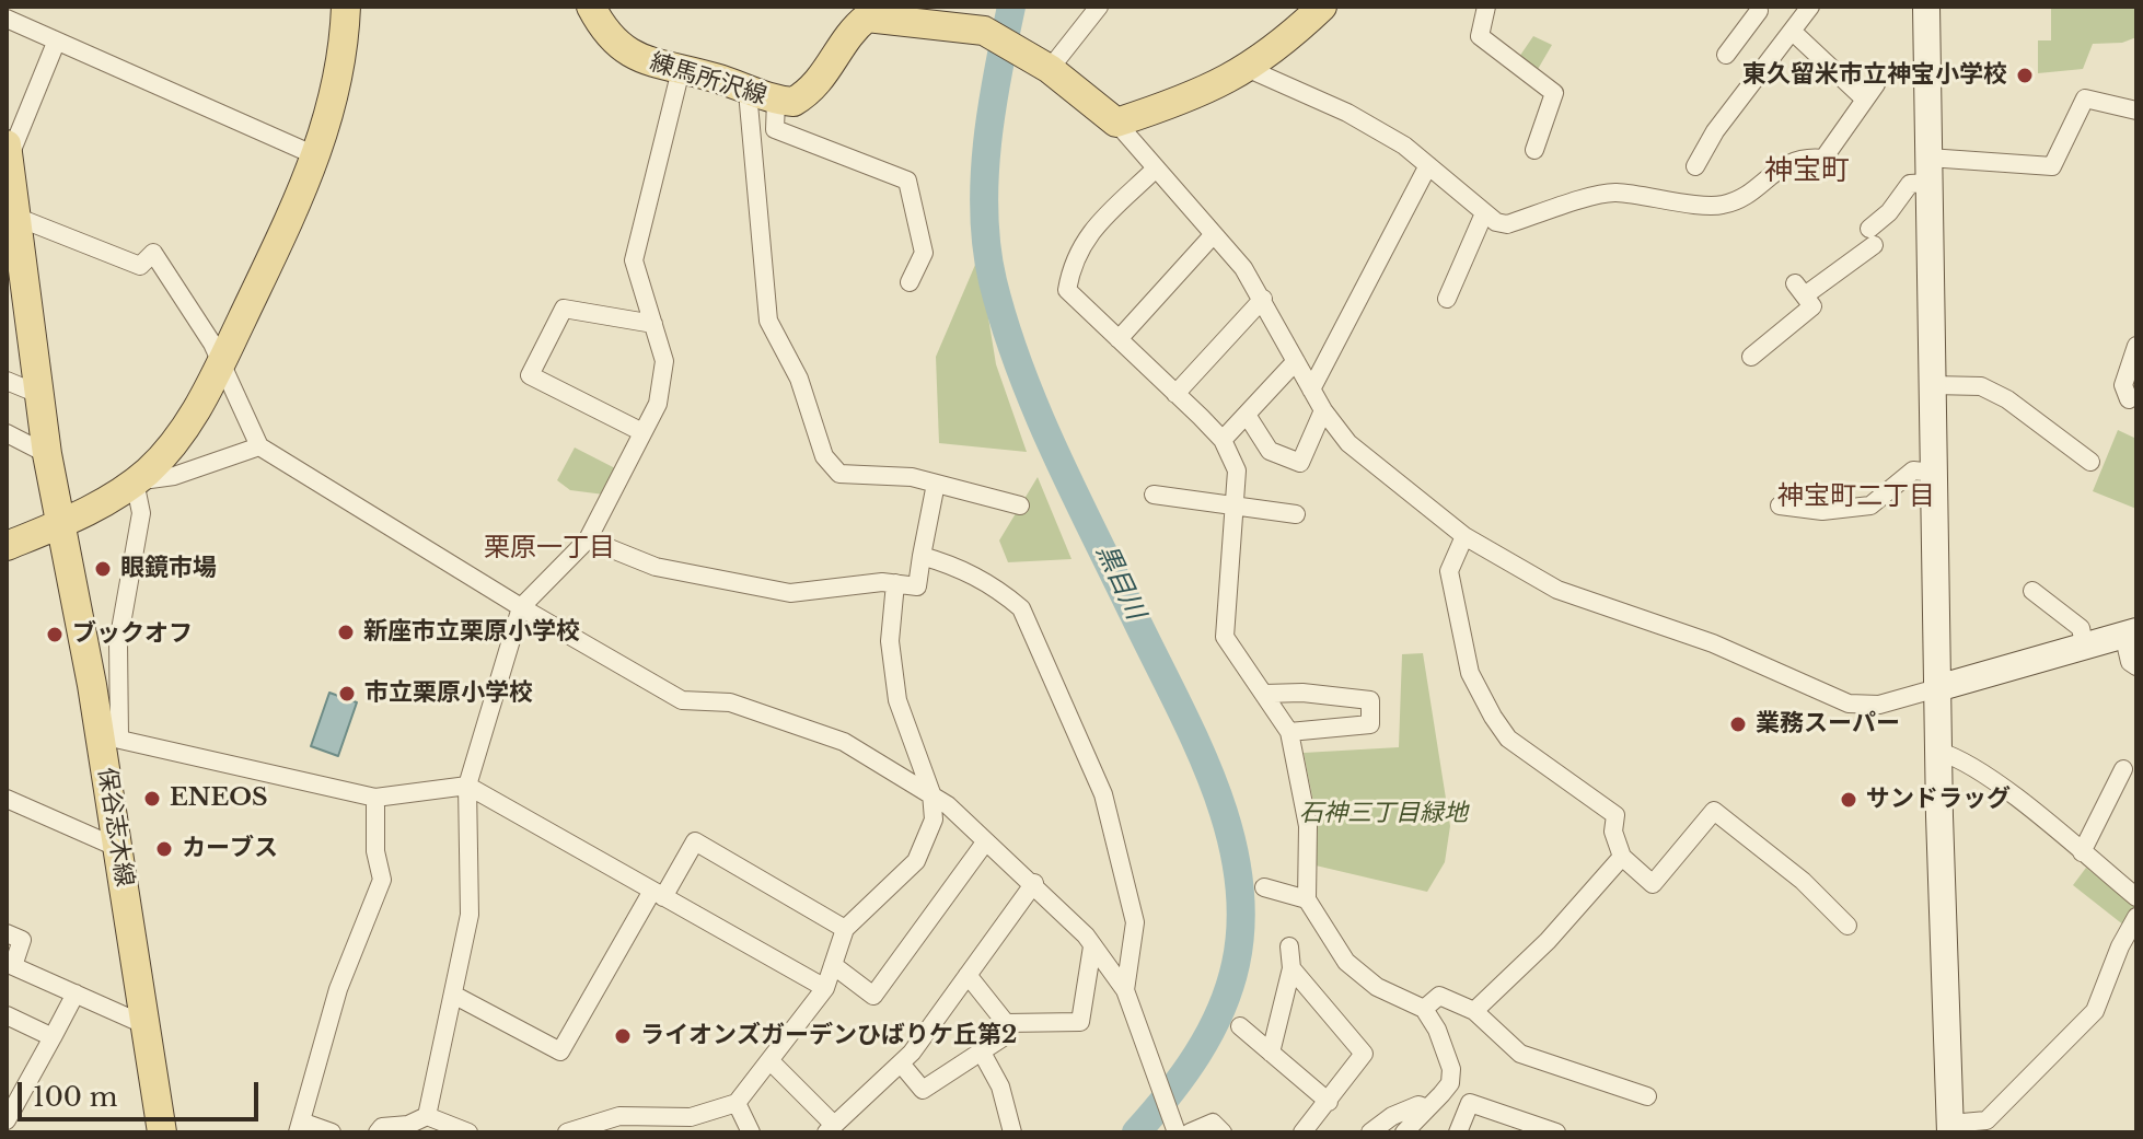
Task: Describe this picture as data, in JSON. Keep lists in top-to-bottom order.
{
  "streets": {
    "main road": ["練馬所沢線", "保谷志木線"]
  },
  "districts": ["神宝町", "神宝町二丁目", "栗原一丁目"],
  "water": ["黒目川"],
  "parks": ["石神三丁目緑地"],
  "places": [
    "東久留米市立神宝小学校",
    "眼鏡市場",
    "新座市立栗原小学校",
    "ブックオフ",
    "市立栗原小学校",
    "業務スーパー",
    "ENEOS",
    "サンドラッグ",
    "カーブス",
    "ライオンズガーデンひばりケ丘第2"
  ],
  "scale_bar": "100 m"
}
